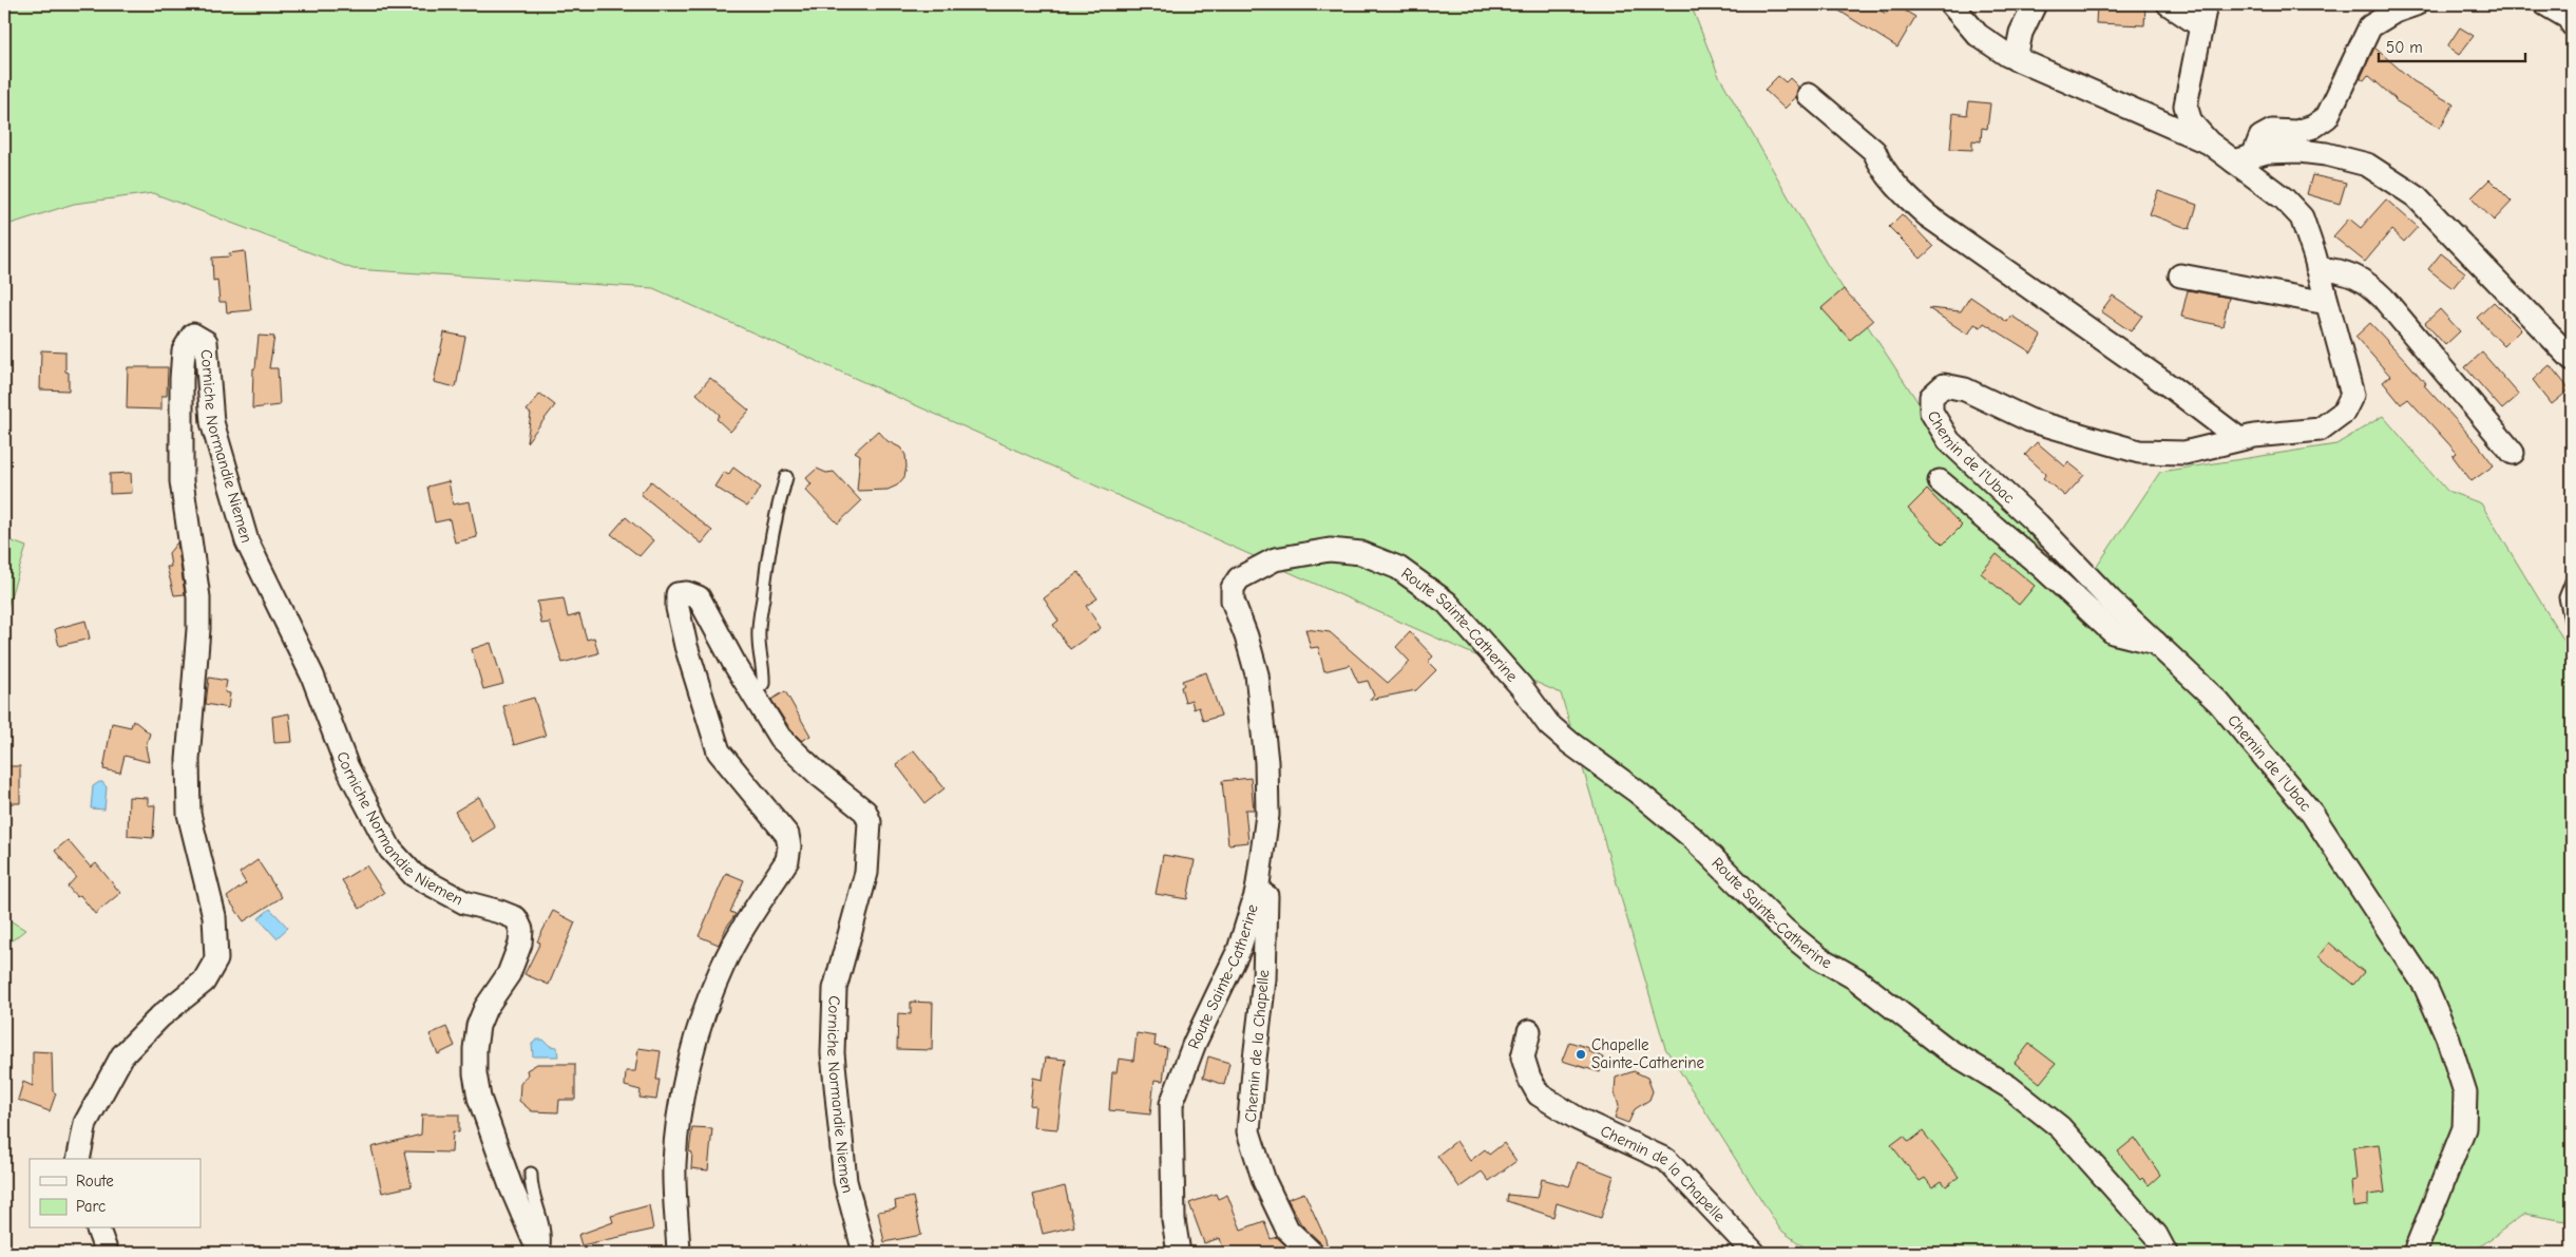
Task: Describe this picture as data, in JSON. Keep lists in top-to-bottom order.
{
  "streets": {
    "street": [
      "Corniche Normandie Niemen",
      "Chemin de l'Ubac",
      "Route Sainte-Catherine",
      "Chemin de la Chapelle"
    ]
  },
  "crossings": [
    ["Route Sainte-Catherine", "Chemin de la Chapelle"]
  ],
  "places": ["Chapelle Sainte-Catherine"],
  "legend": ["Route", "Parc"],
  "scale_bar": "50 m"
}
